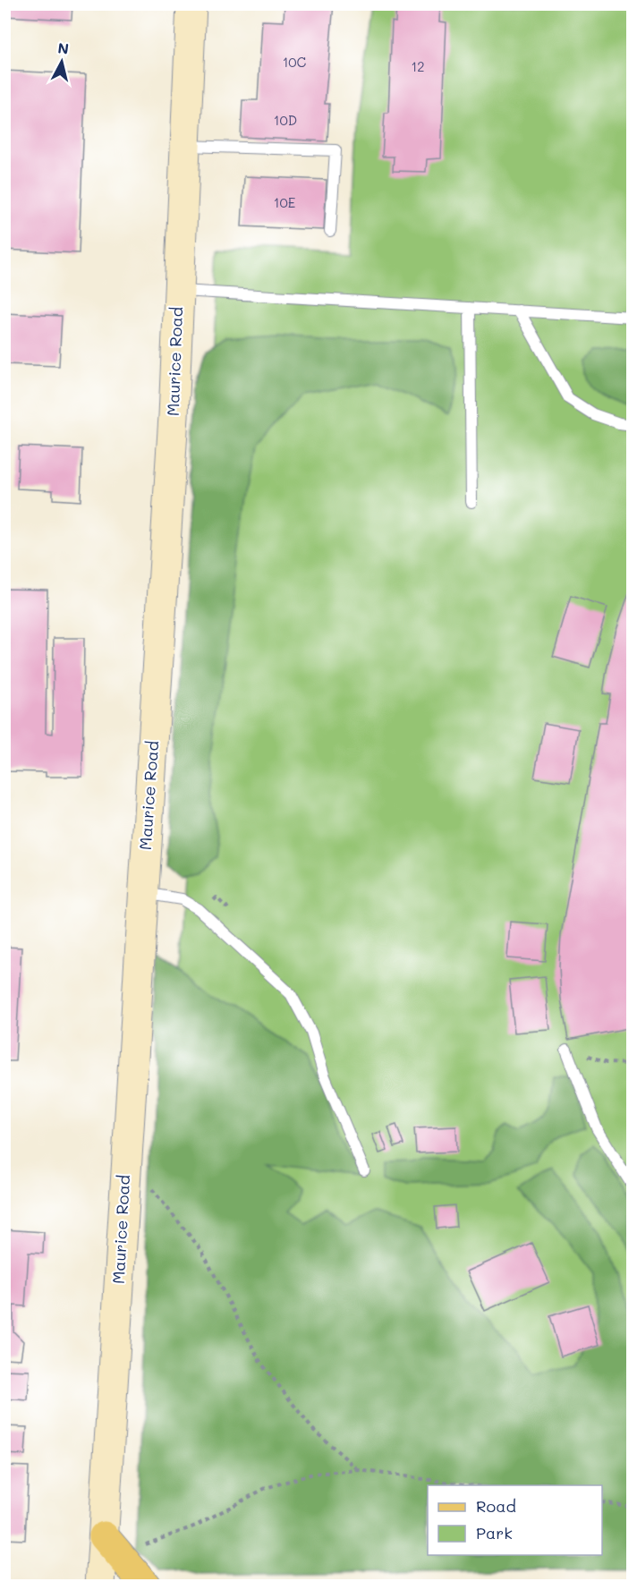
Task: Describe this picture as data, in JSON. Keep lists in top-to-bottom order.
{
  "streets": {
    "street": ["Maurice Road"]
  },
  "house_numbers": [
    "10C",
    "12",
    "10D",
    "10E"
  ],
  "legend": ["Road", "Park"],
  "north": "top"
}
